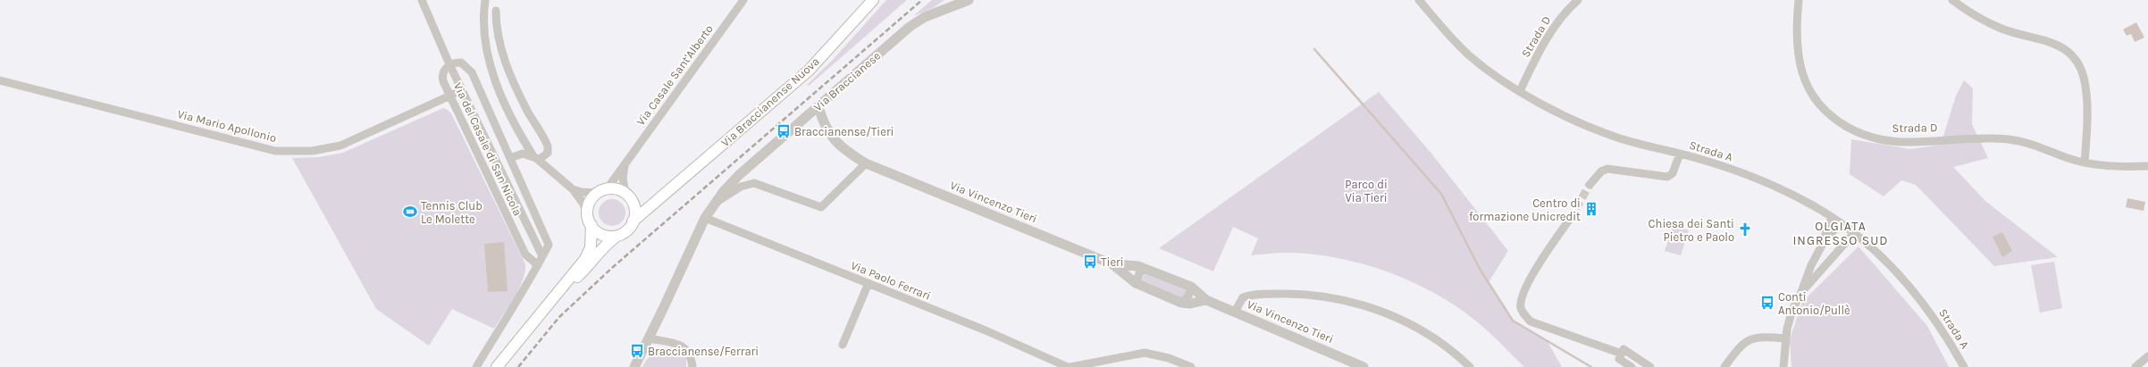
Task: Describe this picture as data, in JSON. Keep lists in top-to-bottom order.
{
  "streets": {
    "main road": ["Via Braccianense Nuova"],
    "street": [
      "Strada D",
      "Via Casale Sant'Alberto",
      "Via Braccianese",
      "Via Mario Apollonio",
      "Via del Casale di San Nicola",
      "Strada A",
      "Via Vincenzo Tieri",
      "Via Paolo Ferrari"
    ]
  },
  "crossings": [
    ["Strada D", "Strada A"],
    ["Via Casale Sant'Alberto", "Via Braccianense Nuova"],
    ["Via Braccianese", "Via Vincenzo Tieri"],
    ["Via Braccianese", "Via Paolo Ferrari"],
    ["Via Mario Apollonio", "Via del Casale di San Nicola"]
  ],
  "districts": ["OLGIATA INGRESSO SUD"],
  "parks": ["Parco di Via Tieri"],
  "places": {
    "bus stop": [
      "Braccianense/Tieri",
      "Tieri",
      "Conti Antonio/Pullè",
      "Braccianense/Ferrari"
    ],
    "building": ["Centro di formazione Unicredit"],
    "sports": ["Tennis Club Le Molette"],
    "church": ["Chiesa dei Santi Pietro e Paolo"]
  }
}
